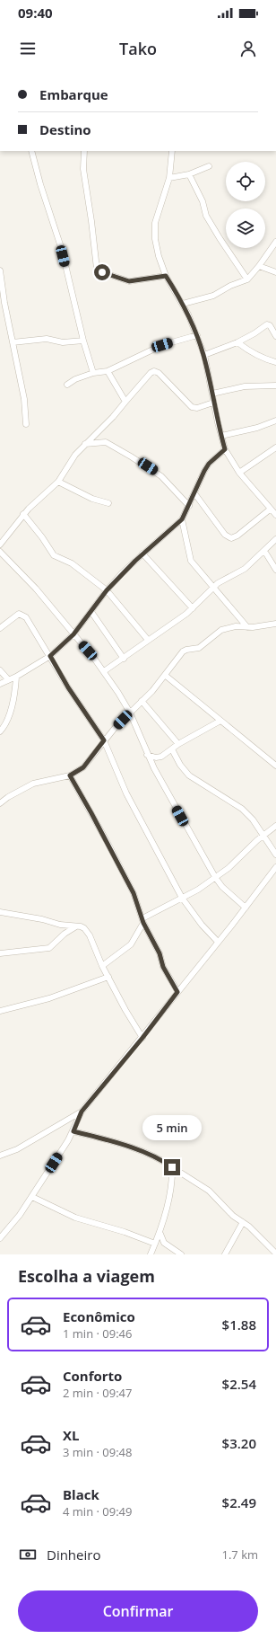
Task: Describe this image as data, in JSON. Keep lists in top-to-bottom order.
{
  "page": {
    "status": "09:40",
    "header": "Tako",
    "banner": ["Embarque", "Destino"],
    "bubble": "5 min",
    "heading": "Escolha a viagem",
    "list": [
      {
        "name": "Econômico",
        "note": "1 min · 09:46",
        "value": "$1.88"
      },
      {
        "name": "Conforto",
        "note": "2 min · 09:47",
        "value": "$2.54"
      },
      {
        "name": "XL",
        "note": "3 min · 09:48",
        "value": "$3.20"
      },
      {
        "name": "Black",
        "note": "4 min · 09:49",
        "value": "$2.49"
      }
    ],
    "pay": ["Dinheiro", "1.7 km"],
    "buttons": "Confirmar"
  }
}
